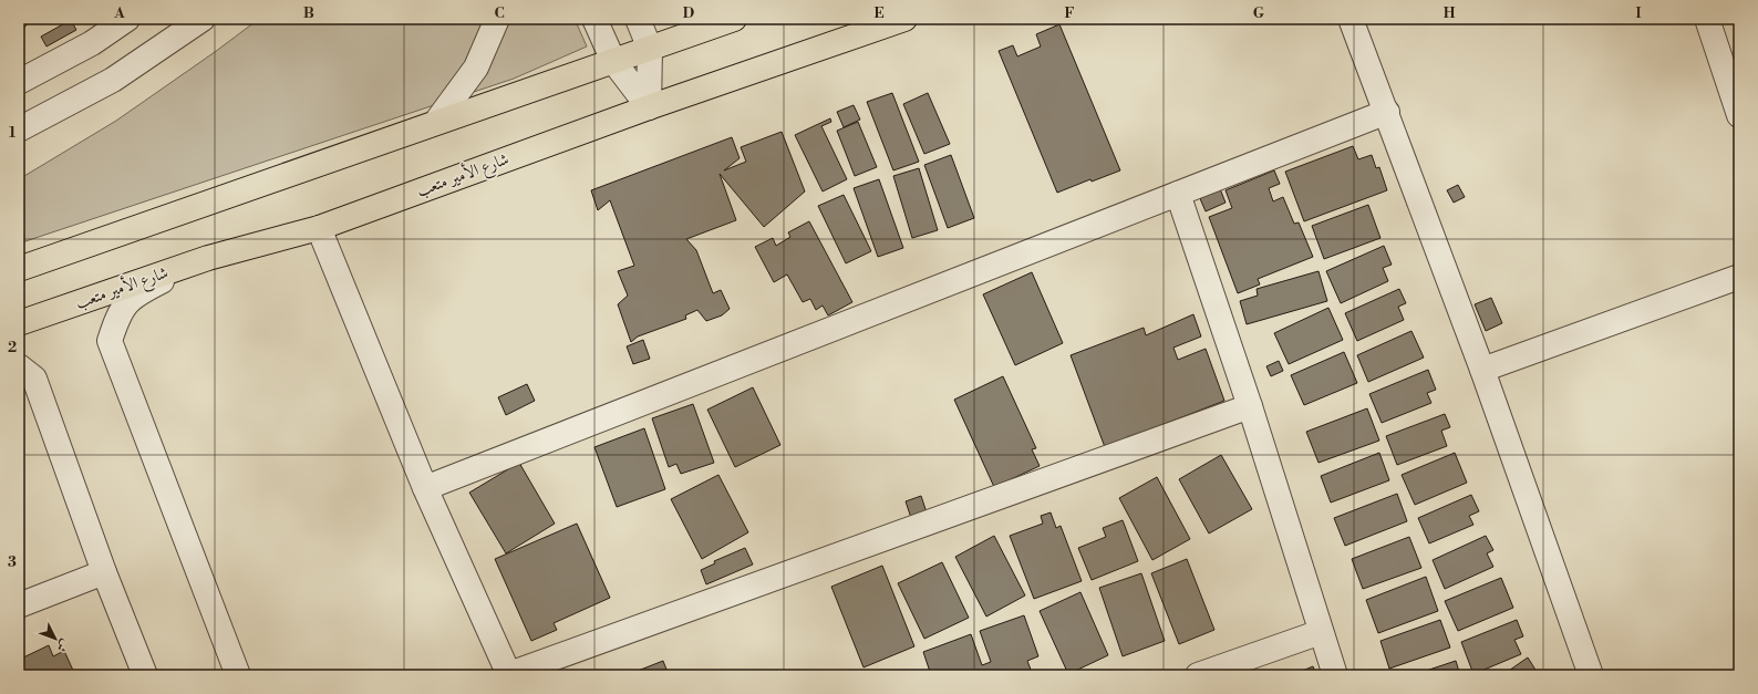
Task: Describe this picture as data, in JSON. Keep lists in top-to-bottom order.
{
  "streets": {
    "main road": ["شارع الأمير متعب"]
  },
  "north": "bottom right",
  "grid": {
    "columns": [
      "A",
      "B",
      "C",
      "D",
      "E",
      "F",
      "G",
      "H",
      "I"
    ],
    "rows": ["1", "2", "3"]
  }
}
